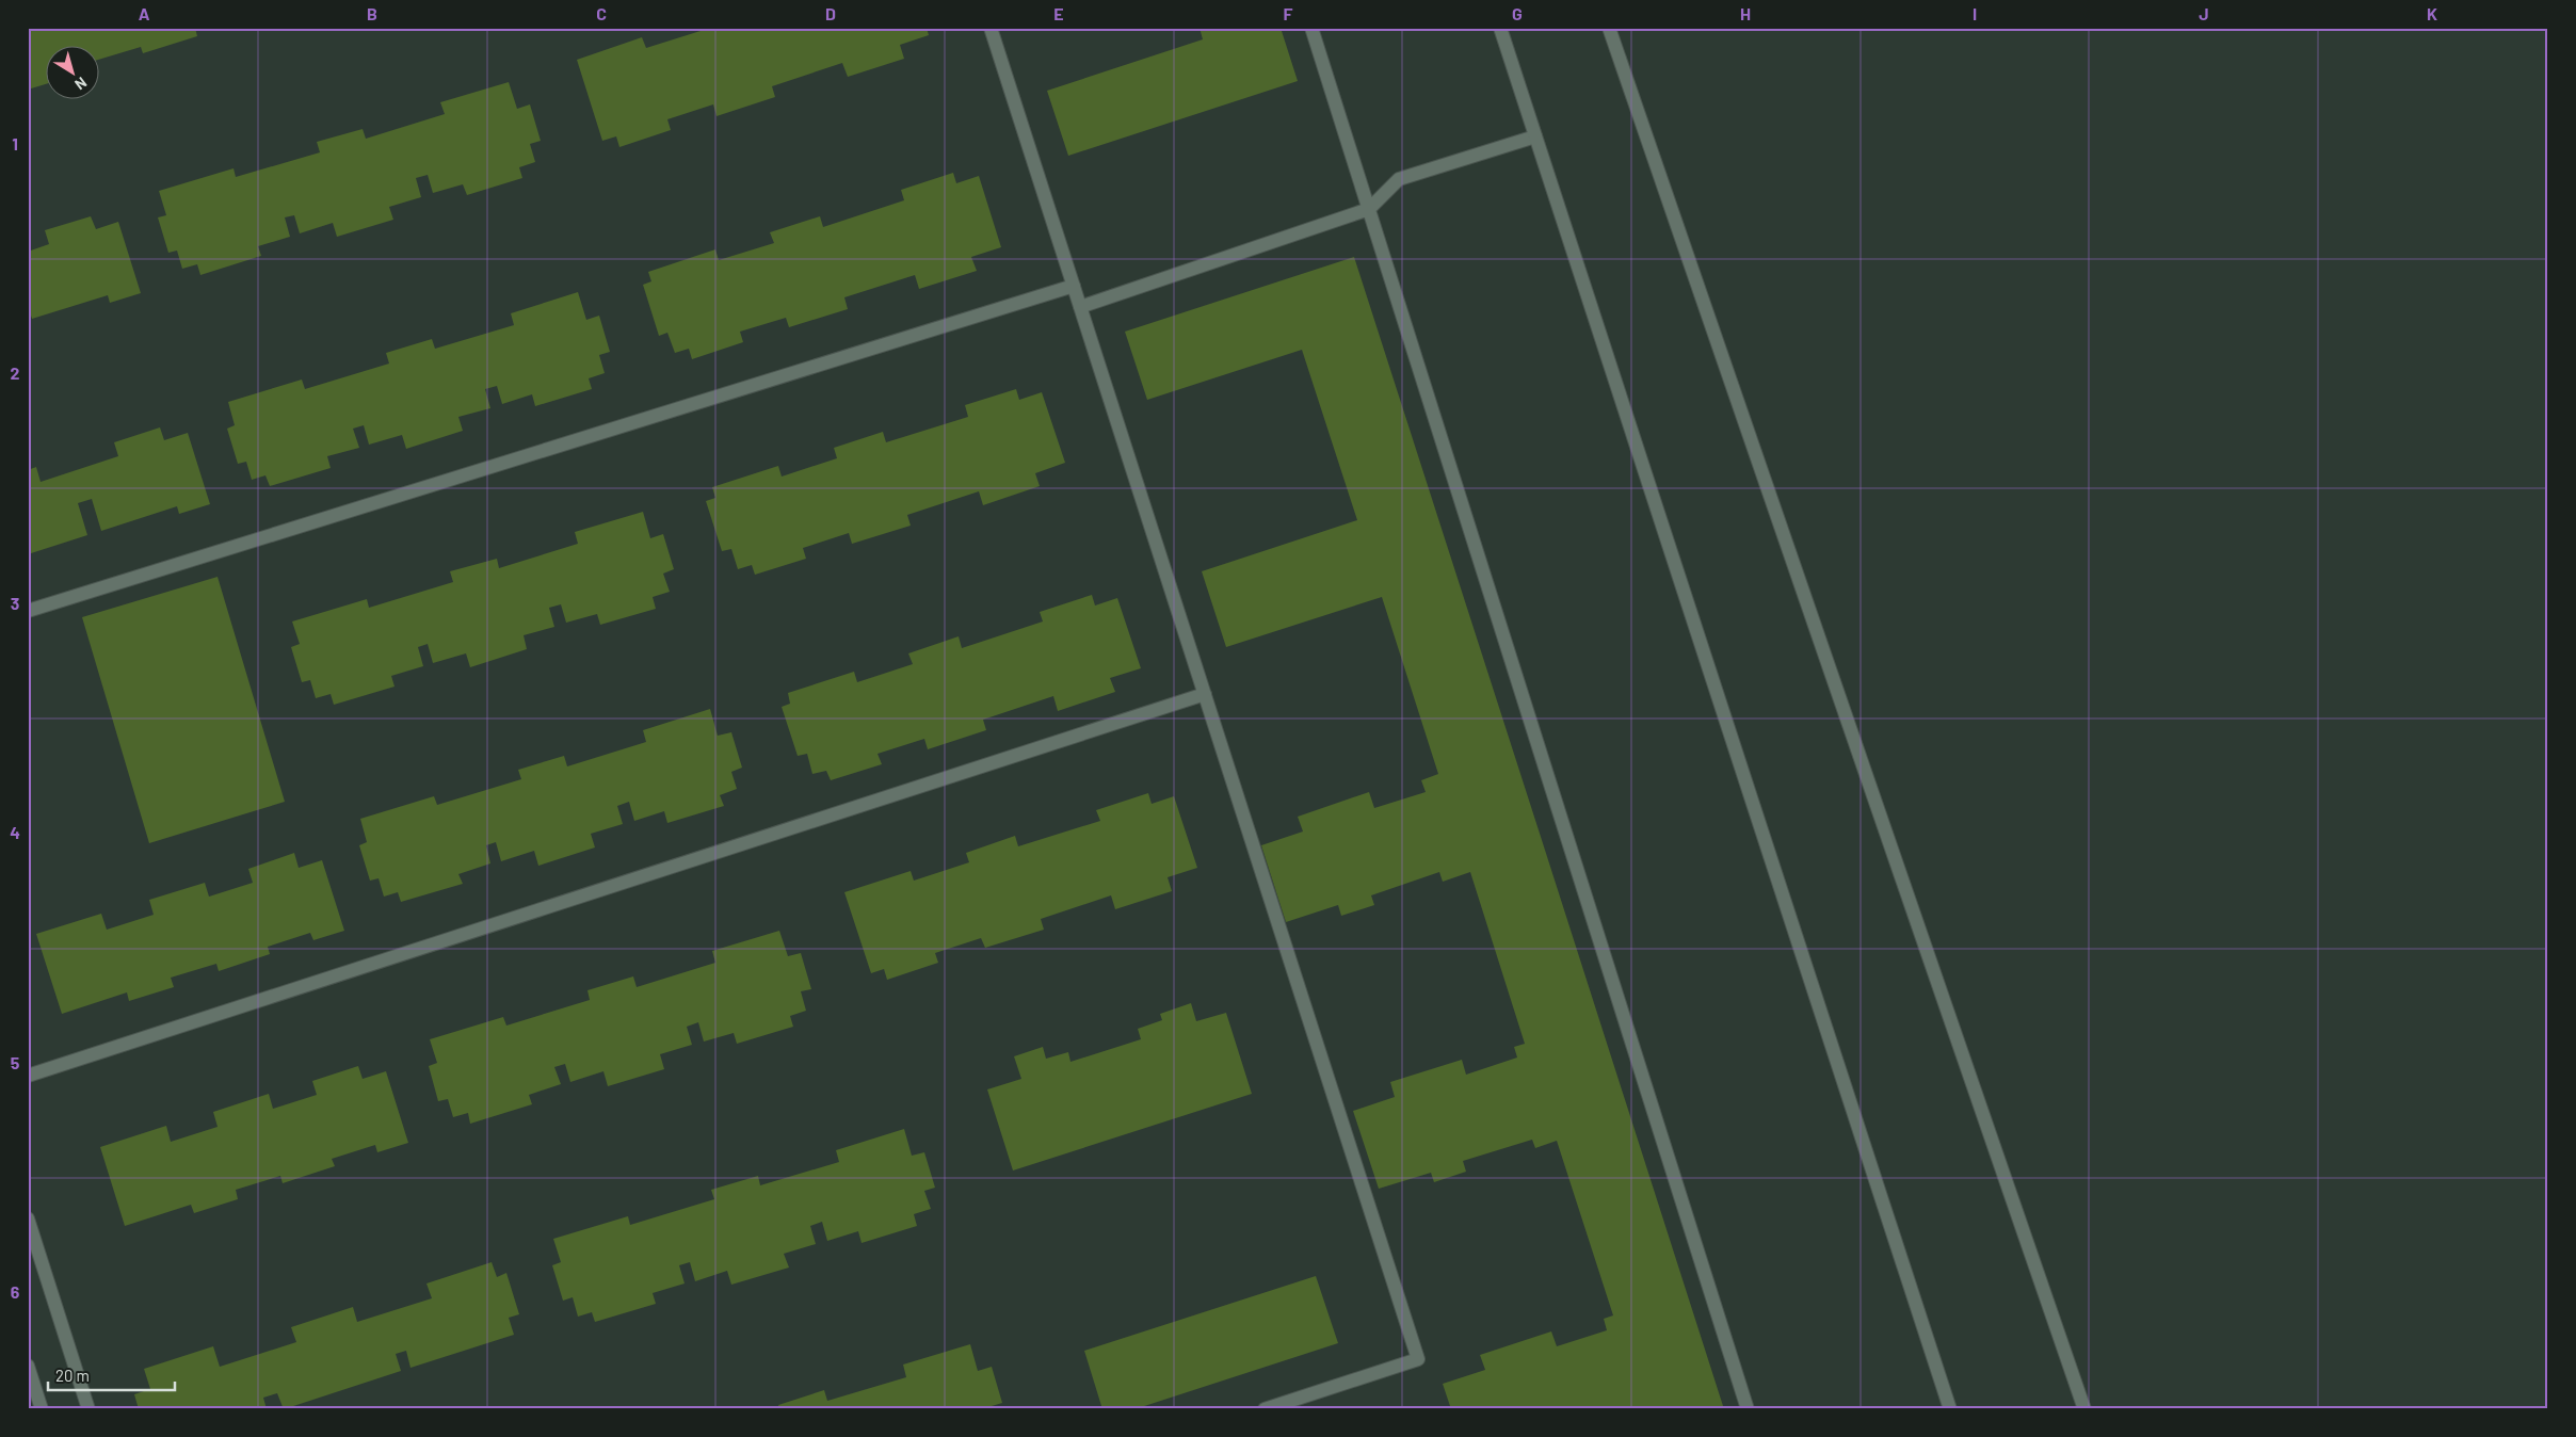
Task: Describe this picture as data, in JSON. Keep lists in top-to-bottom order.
{
  "scale_bar": "20 m",
  "north": "bottom right",
  "grid": {
    "columns": [
      "A",
      "B",
      "C",
      "D",
      "E",
      "F",
      "G",
      "H",
      "I",
      "J",
      "K"
    ],
    "rows": [
      "1",
      "2",
      "3",
      "4",
      "5",
      "6"
    ]
  }
}
